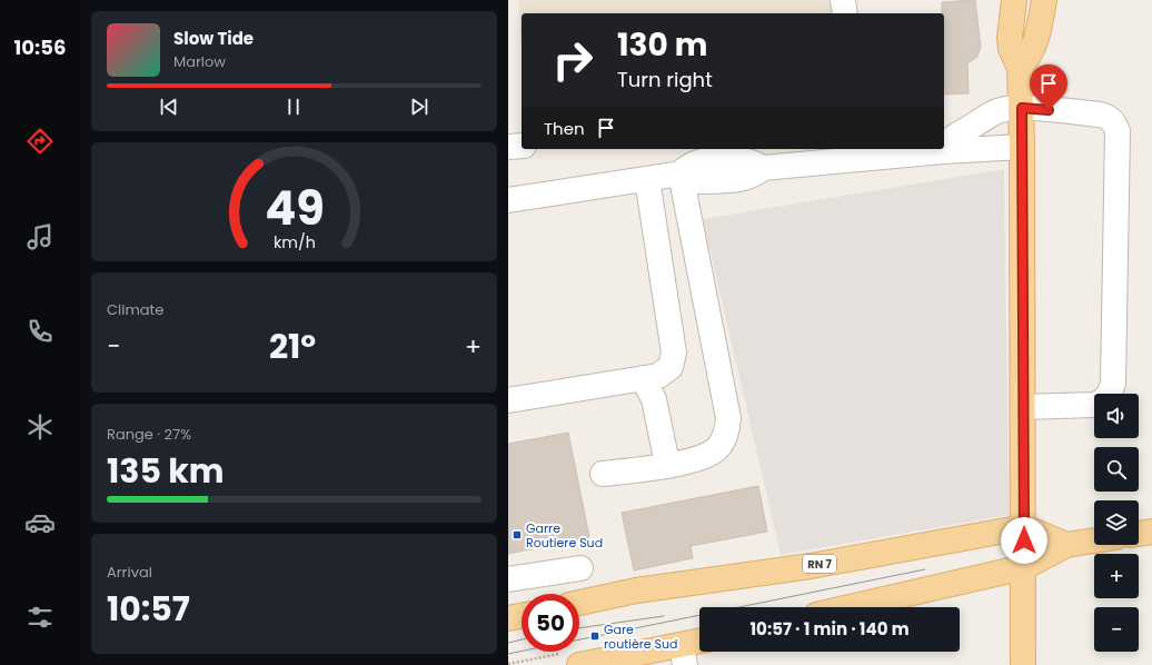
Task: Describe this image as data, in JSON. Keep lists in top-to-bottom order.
{
  "streets": {
    "main road": ["RN 7"]
  },
  "places": {
    "transit": ["Garre Routiere Sud", "Gare routière Sud"]
  },
  "page": {
    "tabs": "10:56",
    "turn": ["130 m", "Turn right"],
    "song": ["Slow Tide", "Marlow"],
    "then": "Then",
    "tile": [
      "Climate",
      ["Range · 27%", "135 km"],
      ["Arrival", "10:57"]
    ],
    "heat": ["−", "21°", "+"],
    "map_buttons": ["+", "−"],
    "limit": "50",
    "trip": "10:57 · 1 min · 140 m",
    "gauge": ["49", "km/h"]
  }
}
